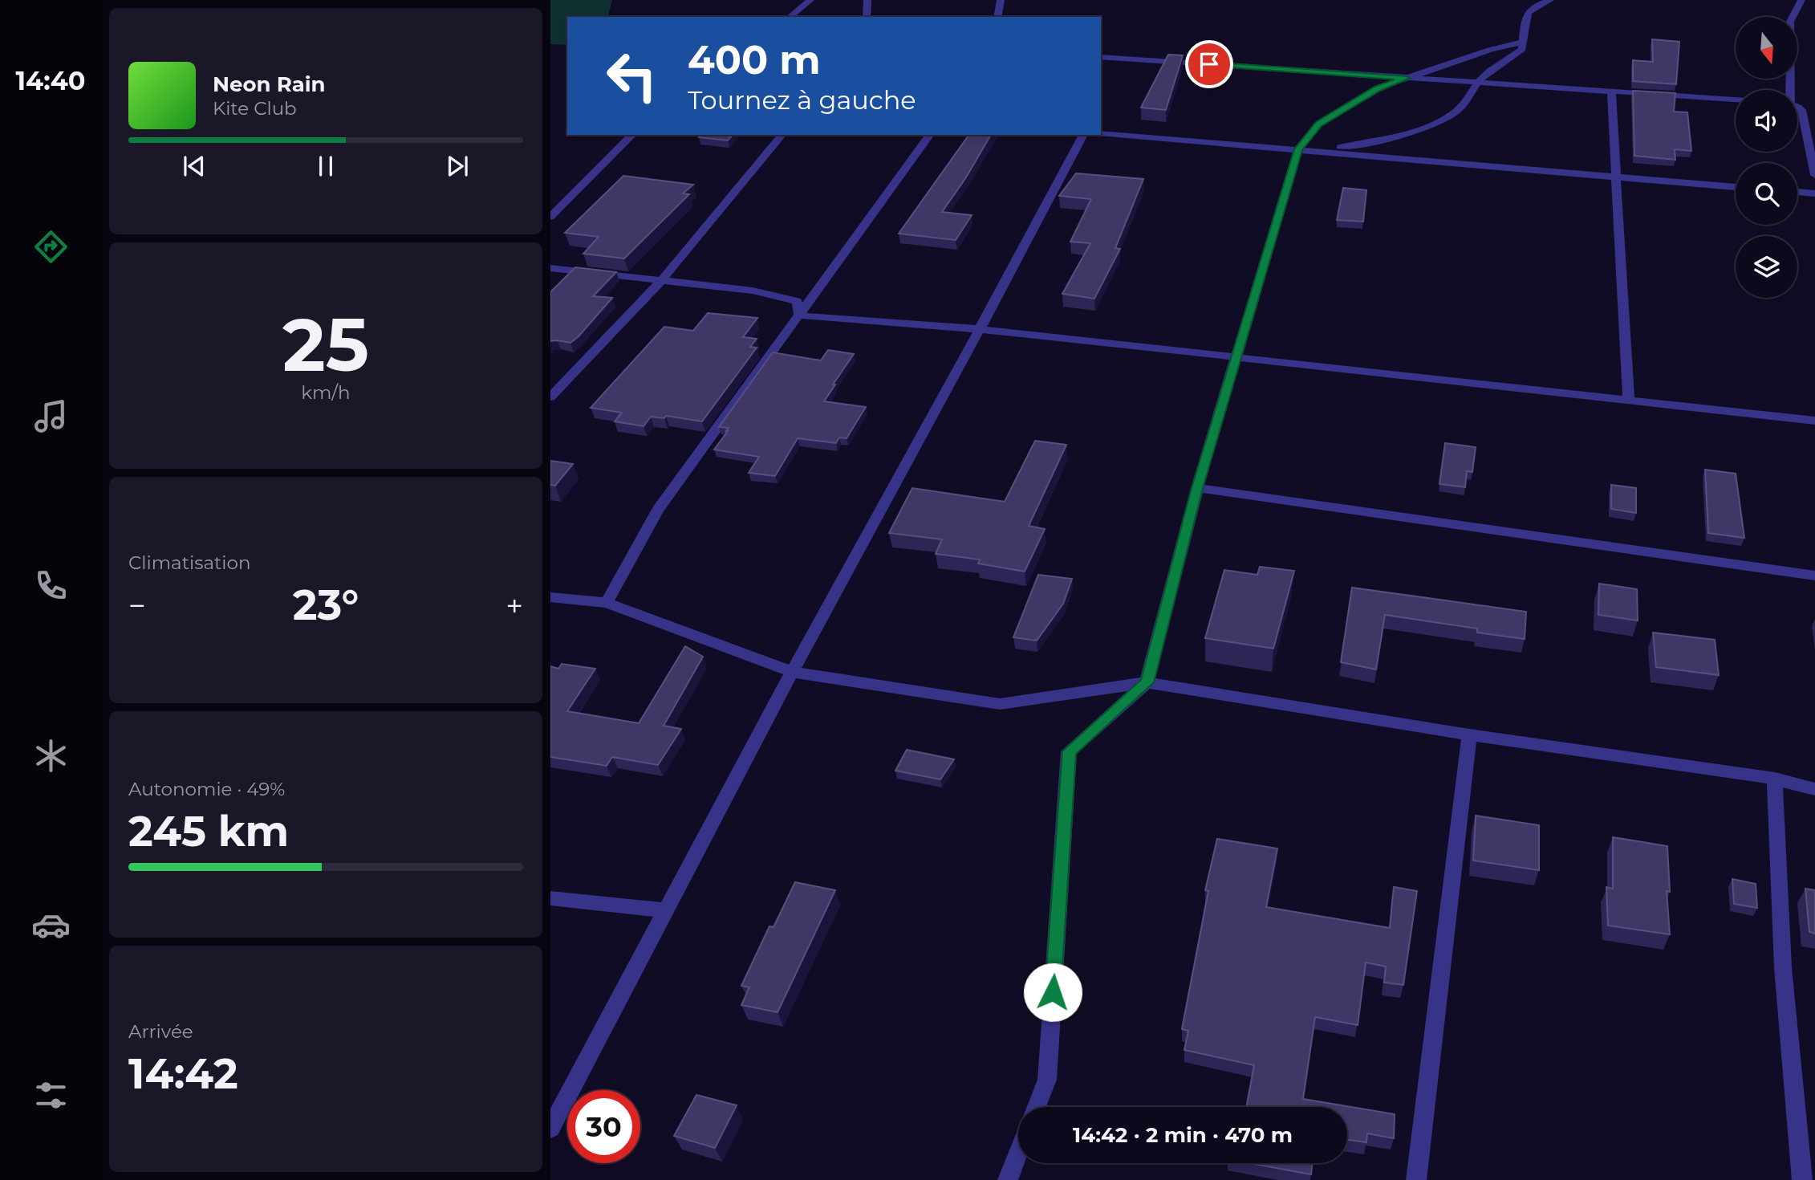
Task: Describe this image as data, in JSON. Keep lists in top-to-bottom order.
{
  "north": "bottom",
  "page": {
    "tabs": "14:40",
    "turn": ["400 m", "Tournez à gauche"],
    "song": ["Neon Rain", "Kite Club"],
    "tile": [
      ["25", "km/h"],
      "Climatisation",
      ["Autonomie · 49%", "245 km"],
      ["Arrivée", "14:42"]
    ],
    "heat": ["−", "23°", "+"],
    "limit": "30",
    "trip": "14:42 · 2 min · 470 m"
  }
}
